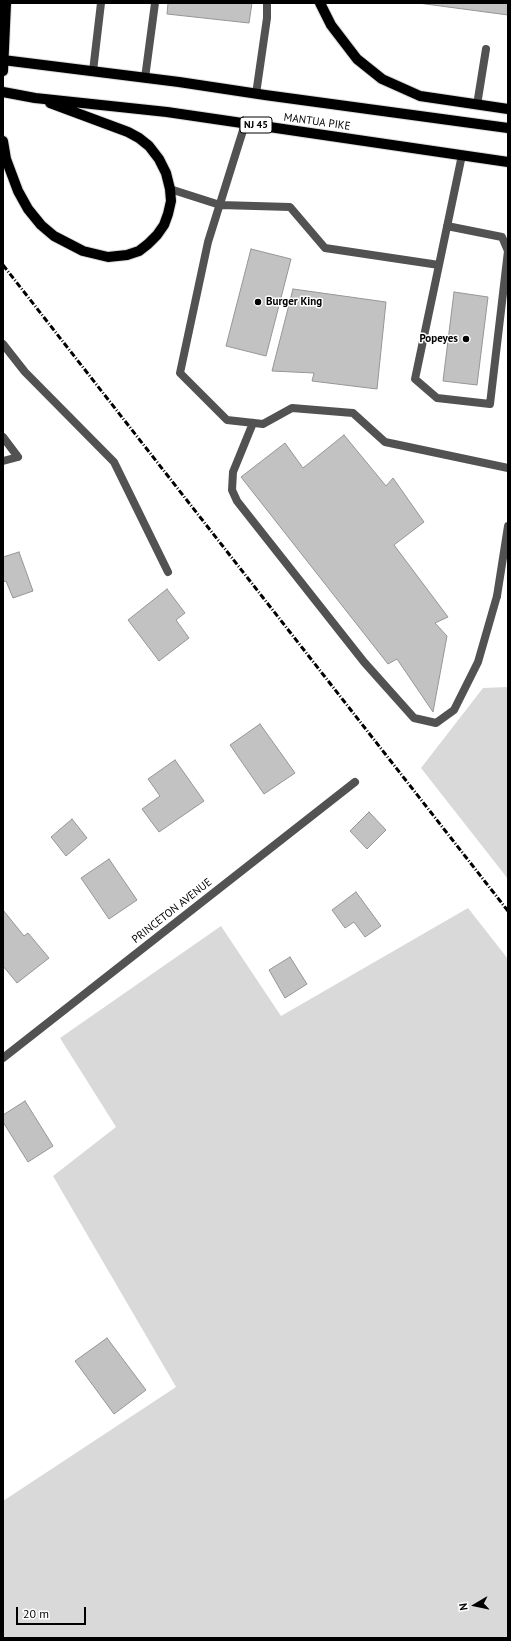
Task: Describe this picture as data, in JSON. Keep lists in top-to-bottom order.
{
  "streets": {
    "main road": ["MANTUA PIKE", "NJ 45"],
    "street": ["PRINCETON AVENUE"]
  },
  "places": ["Burger King", "Popeyes"],
  "scale_bar": "20 m",
  "north": "left"
}
